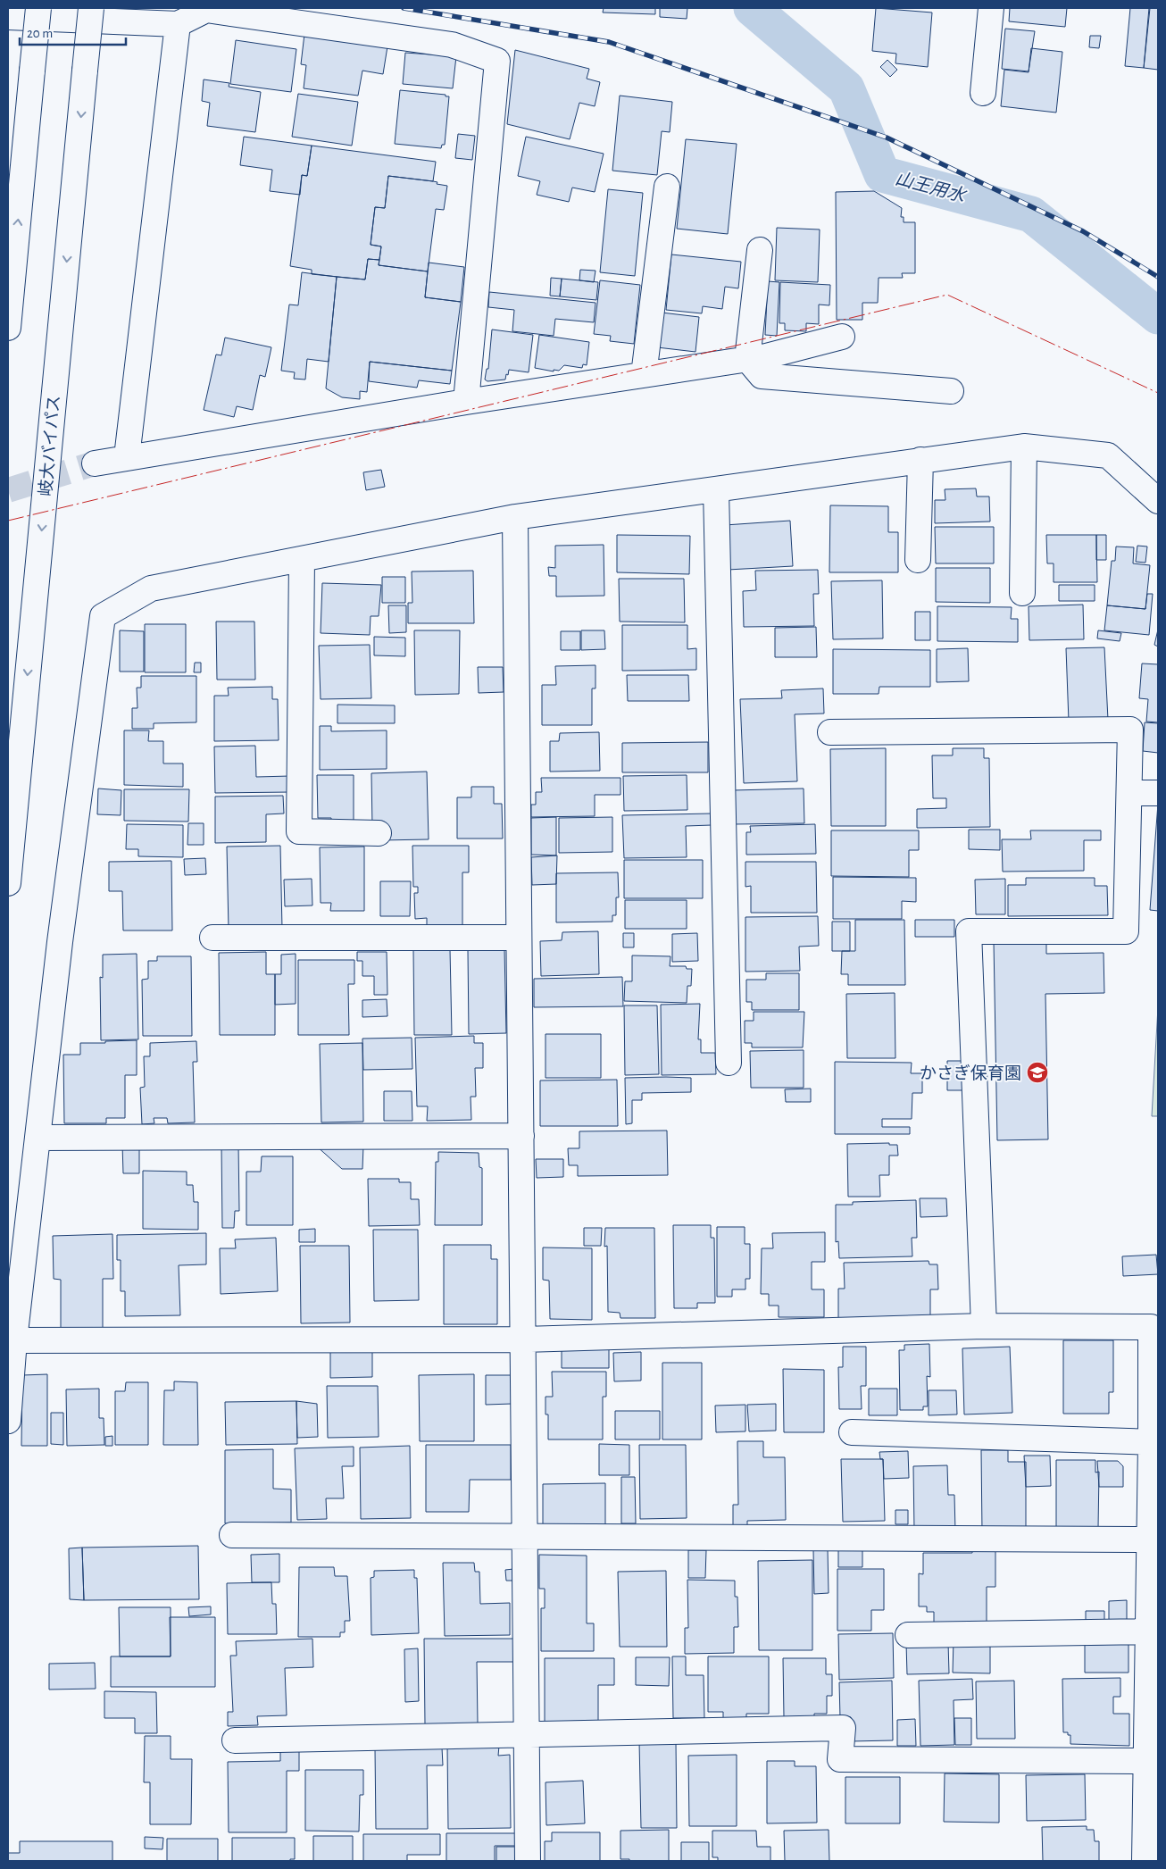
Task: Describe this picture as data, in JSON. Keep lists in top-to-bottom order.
{
  "streets": {
    "main road": ["岐大バイパス"]
  },
  "water": ["山王用水"],
  "places": {
    "school or university": ["かさぎ保育園"]
  },
  "scale_bar": "20 m"
}
